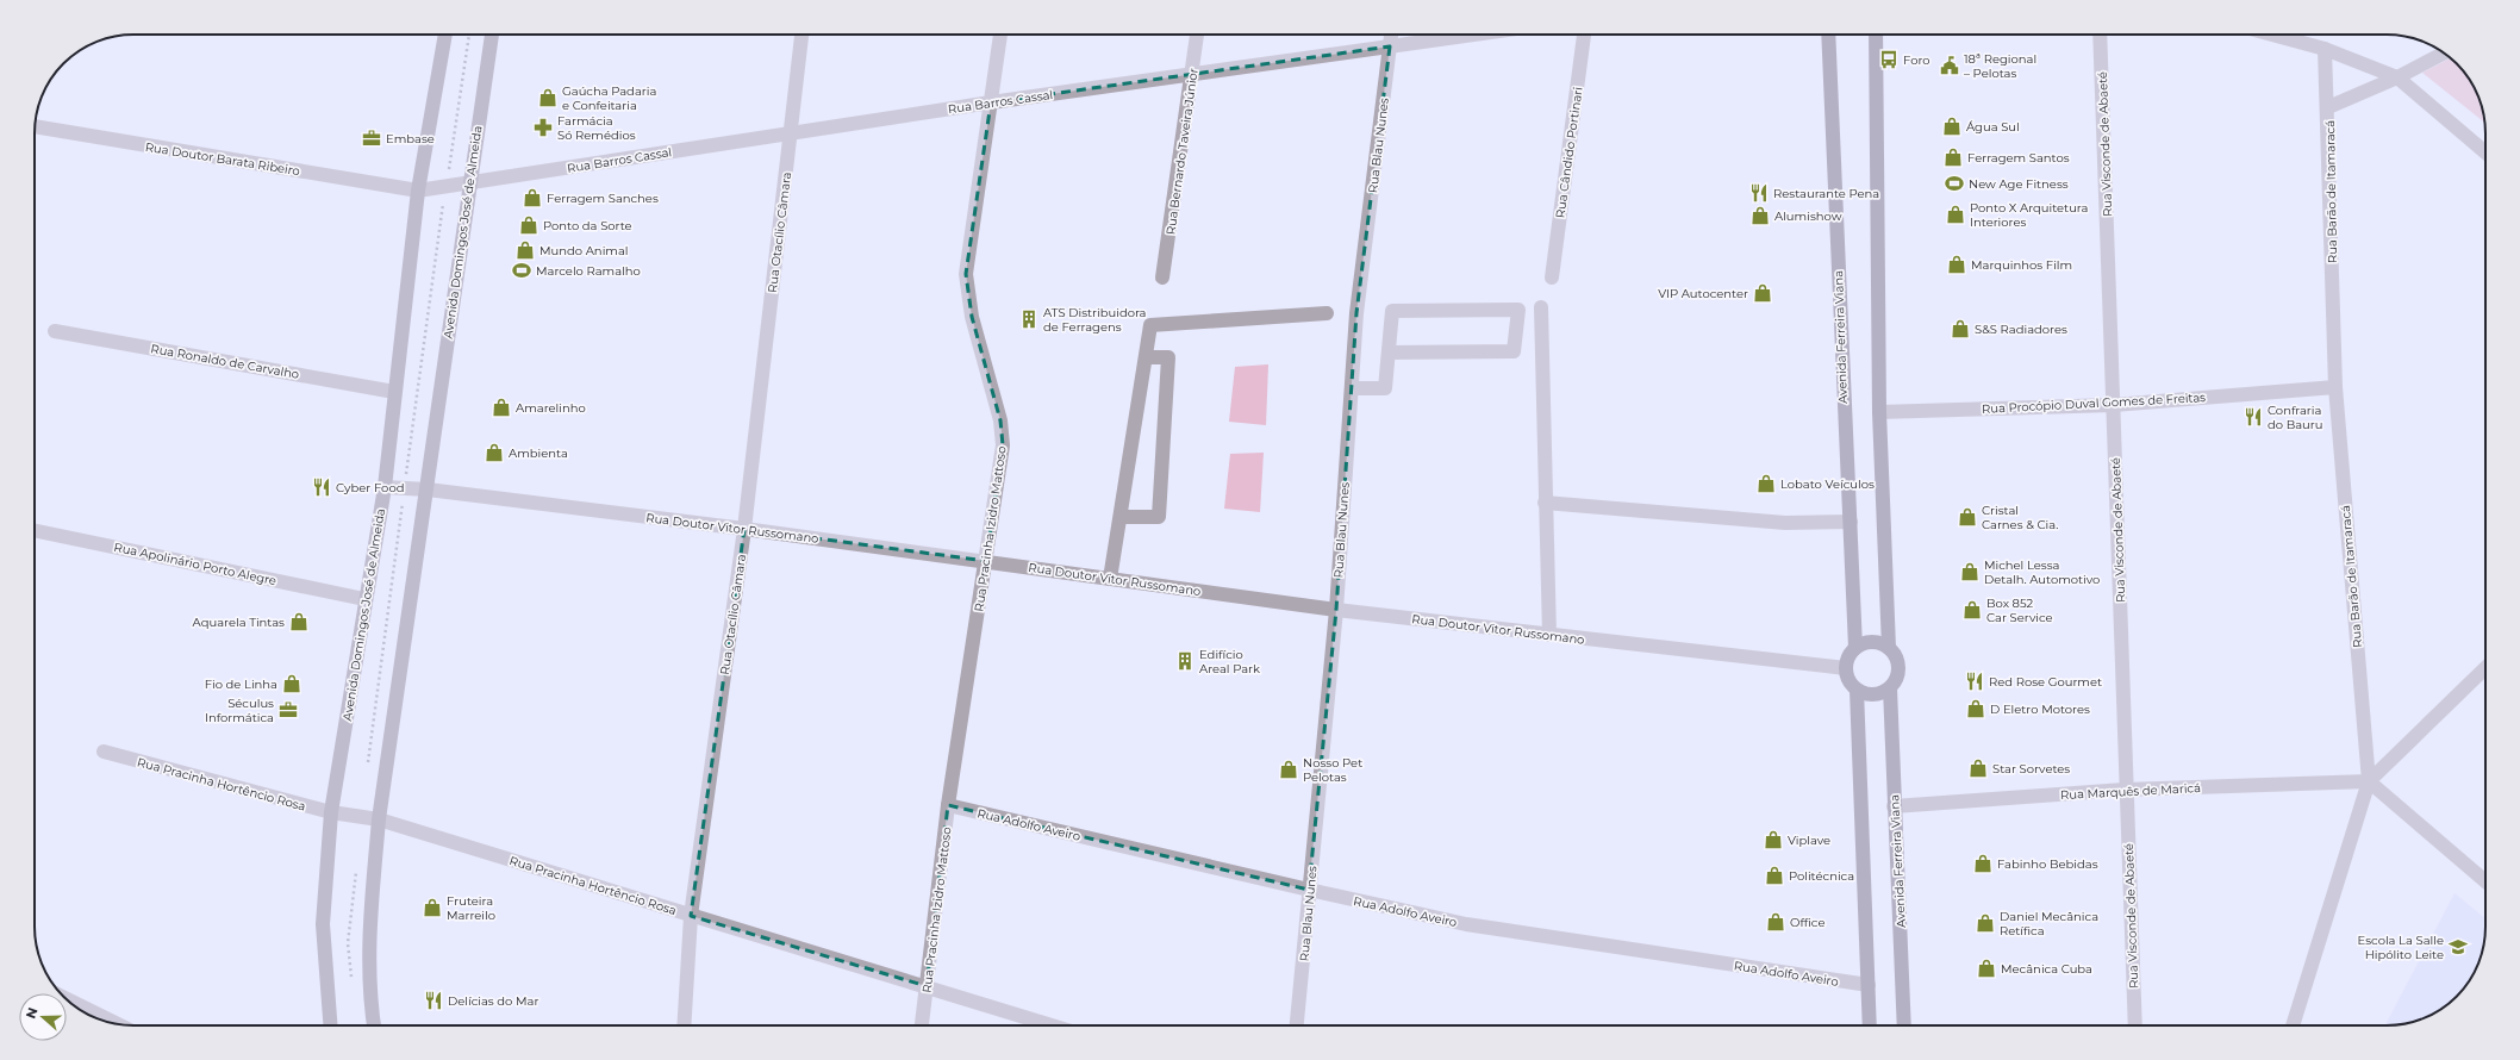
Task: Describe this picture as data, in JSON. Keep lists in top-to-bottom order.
{
  "streets": {
    "main road": ["Avenida Domingos José de Almeida", "Avenida Ferreira Viana"],
    "street": [
      "Rua Barros Cassal",
      "Rua Visconde de Abaeté",
      "Rua Blau Nunes",
      "Rua Bernardo Taveira Júnior",
      "Rua Cândido Portinari",
      "Rua Doutor Barata Ribeiro",
      "Rua Barão de Itamaracá",
      "Rua Otacílio Câmara",
      "Rua Ronaldo de Carvalho",
      "Rua Procópio Duval Gomes de Freitas",
      "Rua Doutor Vitor Russomano",
      "Rua Pracinha Izidro Mattoso",
      "Rua Apolinário Porto Alegre",
      "Rua Pracinha Hortêncio Rosa",
      "Rua Marquês de Maricá",
      "Rua Adolfo Aveiro"
    ]
  },
  "crossings": [
    ["Rua Barros Cassal", "Rua Blau Nunes"],
    ["Rua Barros Cassal", "Rua Bernardo Taveira Júnior"],
    ["Rua Barros Cassal", "Rua Doutor Barata Ribeiro"],
    ["Rua Barros Cassal", "Avenida Domingos José de Almeida"],
    ["Rua Barros Cassal", "Rua Otacílio Câmara"],
    ["Rua Barros Cassal", "Rua Pracinha Izidro Mattoso"],
    ["Rua Visconde de Abaeté", "Rua Procópio Duval Gomes de Freitas"],
    ["Rua Visconde de Abaeté", "Rua Marquês de Maricá"],
    ["Rua Blau Nunes", "Rua Doutor Vitor Russomano"],
    ["Rua Blau Nunes", "Rua Adolfo Aveiro"],
    ["Rua Doutor Barata Ribeiro", "Avenida Domingos José de Almeida"],
    ["Rua Barão de Itamaracá", "Rua Procópio Duval Gomes de Freitas"],
    ["Rua Barão de Itamaracá", "Rua Marquês de Maricá"],
    ["Avenida Domingos José de Almeida", "Rua Ronaldo de Carvalho"],
    ["Avenida Domingos José de Almeida", "Rua Doutor Vitor Russomano"],
    ["Avenida Domingos José de Almeida", "Rua Apolinário Porto Alegre"],
    ["Avenida Domingos José de Almeida", "Rua Pracinha Hortêncio Rosa"],
    ["Rua Otacílio Câmara", "Rua Doutor Vitor Russomano"],
    ["Rua Otacílio Câmara", "Rua Pracinha Hortêncio Rosa"],
    ["Avenida Ferreira Viana", "Rua Doutor Vitor Russomano"],
    ["Avenida Ferreira Viana", "Rua Marquês de Maricá"],
    ["Rua Doutor Vitor Russomano", "Rua Pracinha Izidro Mattoso"],
    ["Rua Pracinha Izidro Mattoso", "Rua Pracinha Hortêncio Rosa"],
    ["Rua Pracinha Izidro Mattoso", "Rua Adolfo Aveiro"]
  ],
  "places": {
    "bus stop": ["Foro"],
    "public building": ["18ª Regional – Pelotas"],
    "shop": [
      "Gaúcha Padaria e Confeitaria",
      "Água Sul",
      "Ferragem Santos",
      "Ferragem Sanches",
      "Ponto X Arquitetura Interiores",
      "Alumishow",
      "Ponto da Sorte",
      "Mundo Animal",
      "Marquinhos Film",
      "VIP Autocenter",
      "S&S Radiadores",
      "Amarelinho",
      "Ambienta",
      "Lobato Veículos",
      "Cristal Carnes & Cia.",
      "Michel Lessa Detalh. Automotivo",
      "Box 852 Car Service",
      "Aquarela Tintas",
      "Fio de Linha",
      "D Eletro Motores",
      "Star Sorvetes",
      "Nosso Pet Pelotas",
      "Viplave",
      "Fabinho Bebidas",
      "Politécnica",
      "Fruteira Marreilo",
      "Office",
      "Daniel Mecânica Retífica",
      "Mecânica Cuba"
    ],
    "pharmacy": ["Farmácia Só Remédios"],
    "office": ["Embase", "Séculus Informática"],
    "sports": ["New Age Fitness", "Marcelo Ramalho"],
    "restaurant": [
      "Restaurante Pena",
      "Confraria do Bauru",
      "Cyber Food",
      "Red Rose Gourmet",
      "Delícias do Mar"
    ],
    "building": ["ATS Distribuidora de Ferragens", "Edifício Areal Park"],
    "school or university": ["Escola La Salle Hipólito Leite"]
  },
  "north": "left"
}
